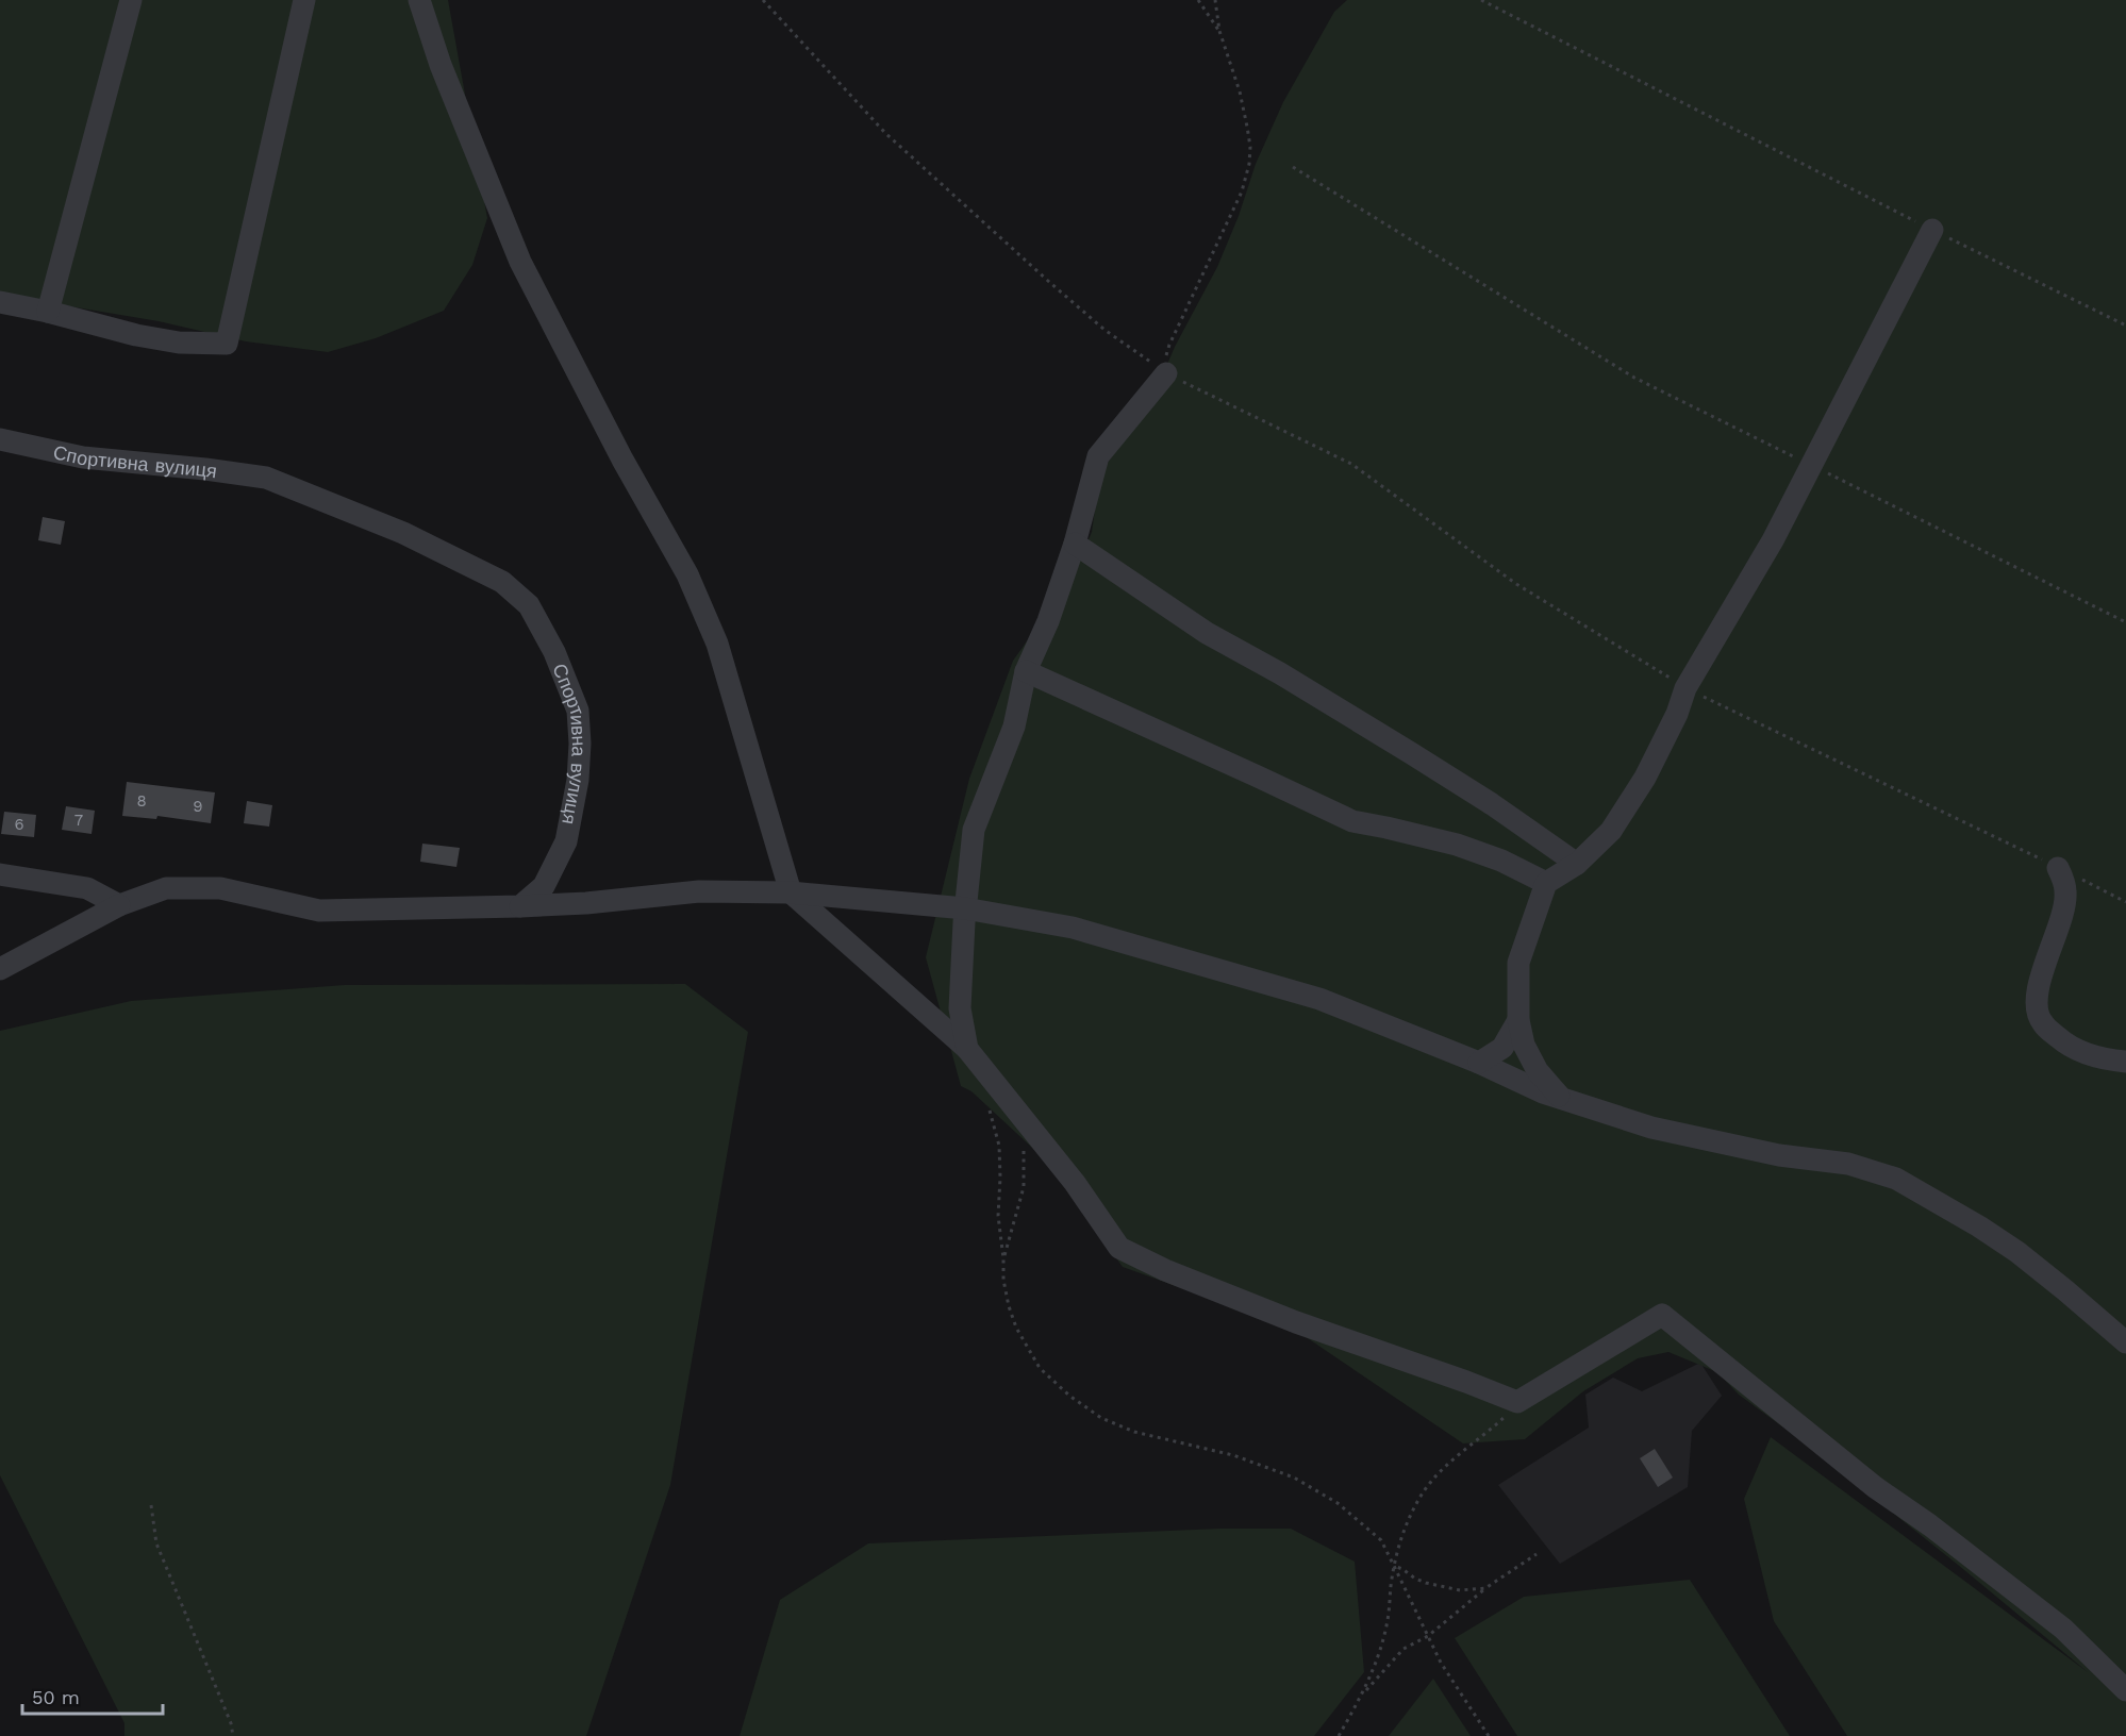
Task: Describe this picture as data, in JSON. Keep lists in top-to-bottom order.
{
  "streets": {
    "street": ["Спортивна вулиця"]
  },
  "house_numbers": [
    "8",
    "9",
    "7",
    "6"
  ],
  "scale_bar": "50 m"
}
